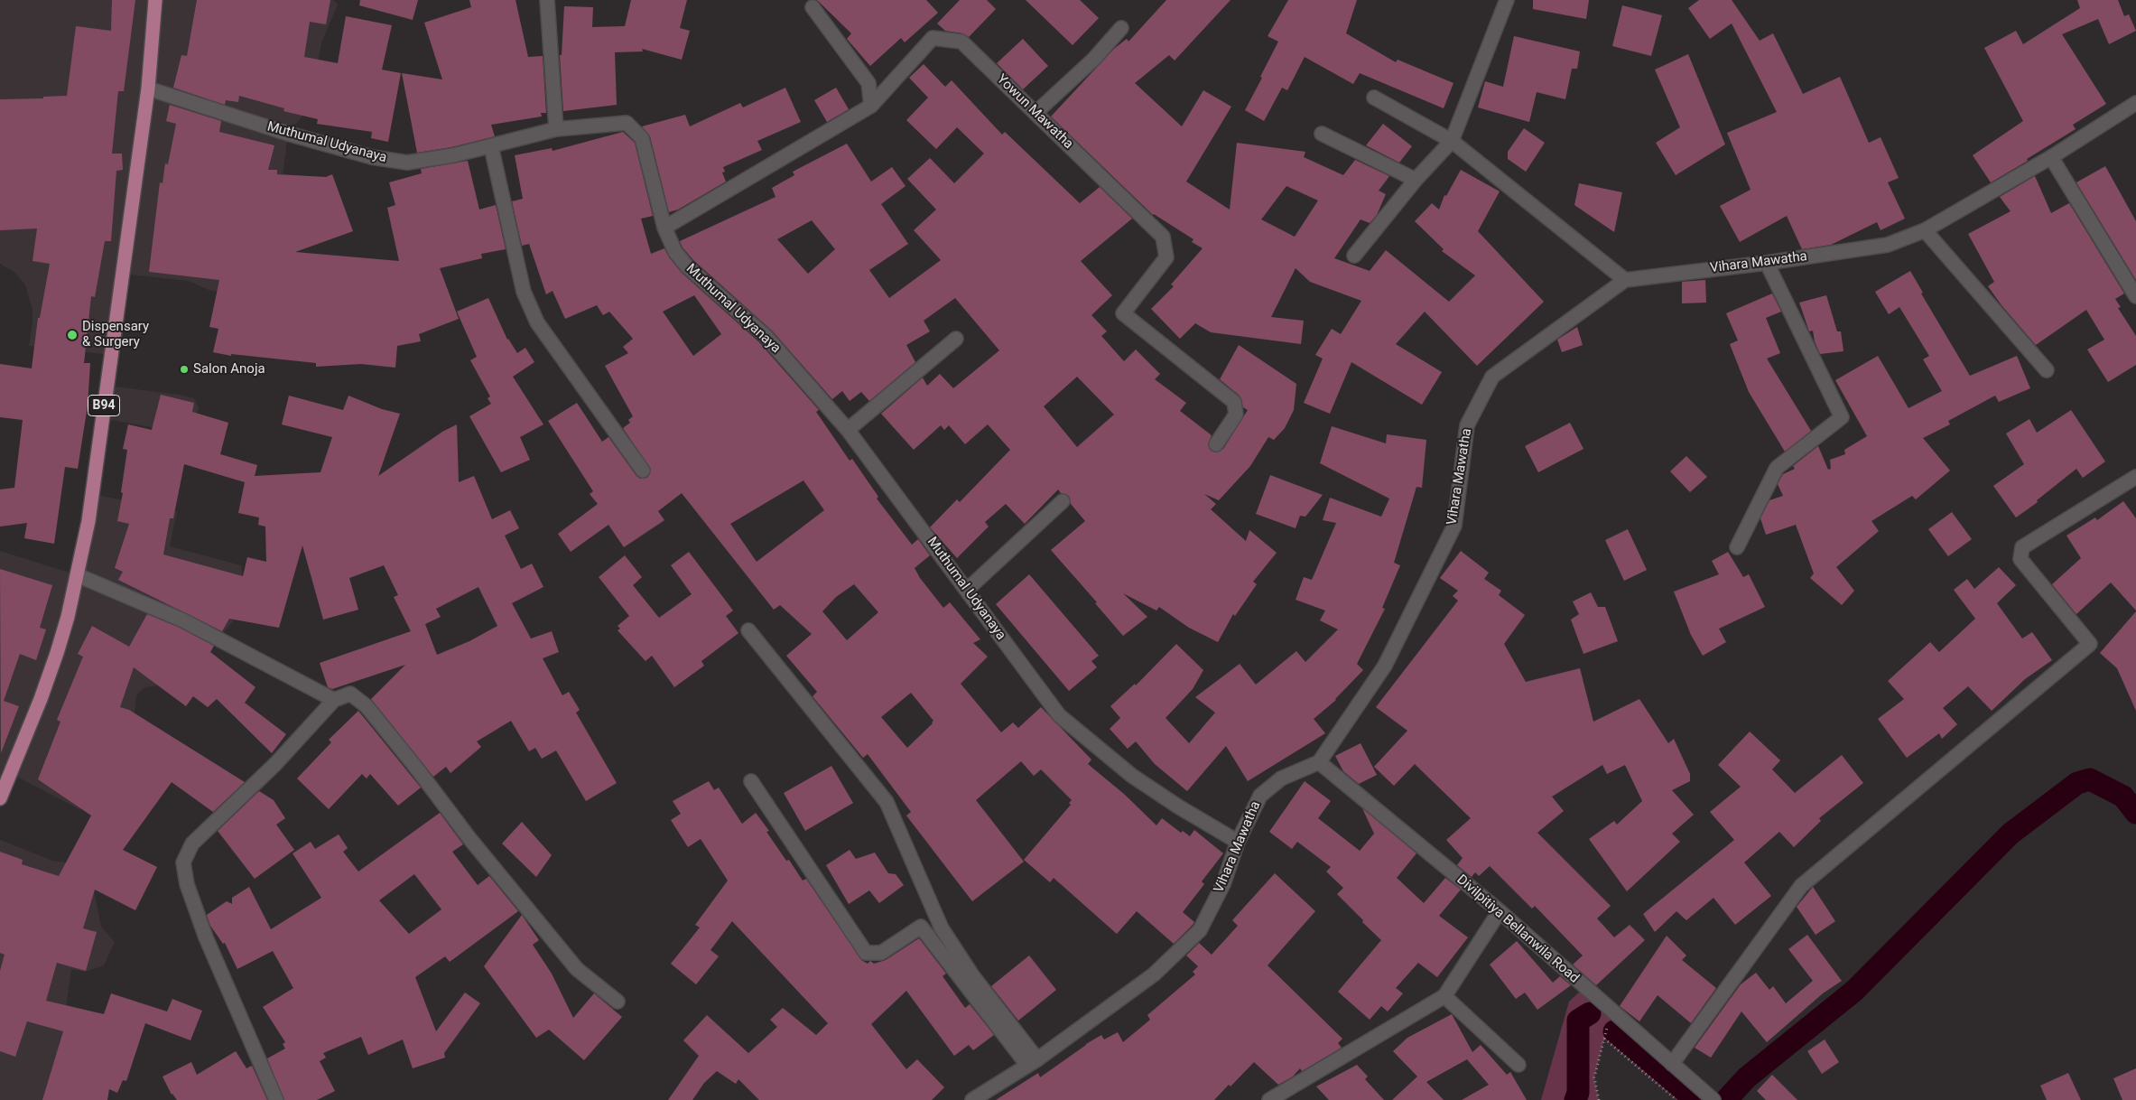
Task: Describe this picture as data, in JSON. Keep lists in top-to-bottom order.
{
  "streets": {
    "main road": ["B94"],
    "street": [
      "Yowun Mawatha",
      "Muthumal Udyanaya",
      "Vihara Mawatha",
      "Divilpitiya Bellanwila Road"
    ]
  },
  "crossings": [
    ["Yowun Mawatha", "Muthumal Udyanaya"],
    ["Muthumal Udyanaya", "Vihara Mawatha"],
    ["Muthumal Udyanaya", "B94"],
    ["Vihara Mawatha", "Divilpitiya Bellanwila Road"]
  ],
  "places": ["Dispensary & Surgery", "Salon Anoja"]
}
